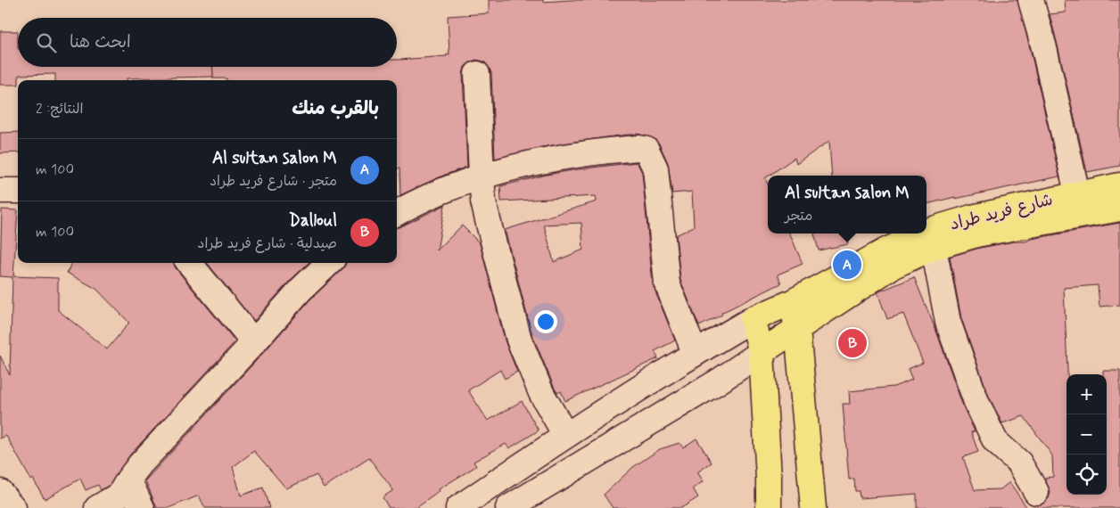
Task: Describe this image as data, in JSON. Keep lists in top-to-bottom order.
{
  "streets": {
    "main road": ["شارع فريد طراد"]
  },
  "page": {
    "search": "ابحث هنا",
    "heading": ["بالقرب منك", "النتائج: 2"],
    "list": [
      {
        "mark": "A",
        "name": "Al sultan salon M",
        "note": "متجر · شارع فريد طراد",
        "value": "100 m"
      },
      {
        "mark": "B",
        "name": "Dalloul",
        "note": "صيدلية · شارع فريد طراد",
        "value": "100 m"
      }
    ],
    "popup": ["Al sultan salon M", "متجر"],
    "pins": ["A", "B"],
    "map_buttons": ["+", "−"]
  }
}
